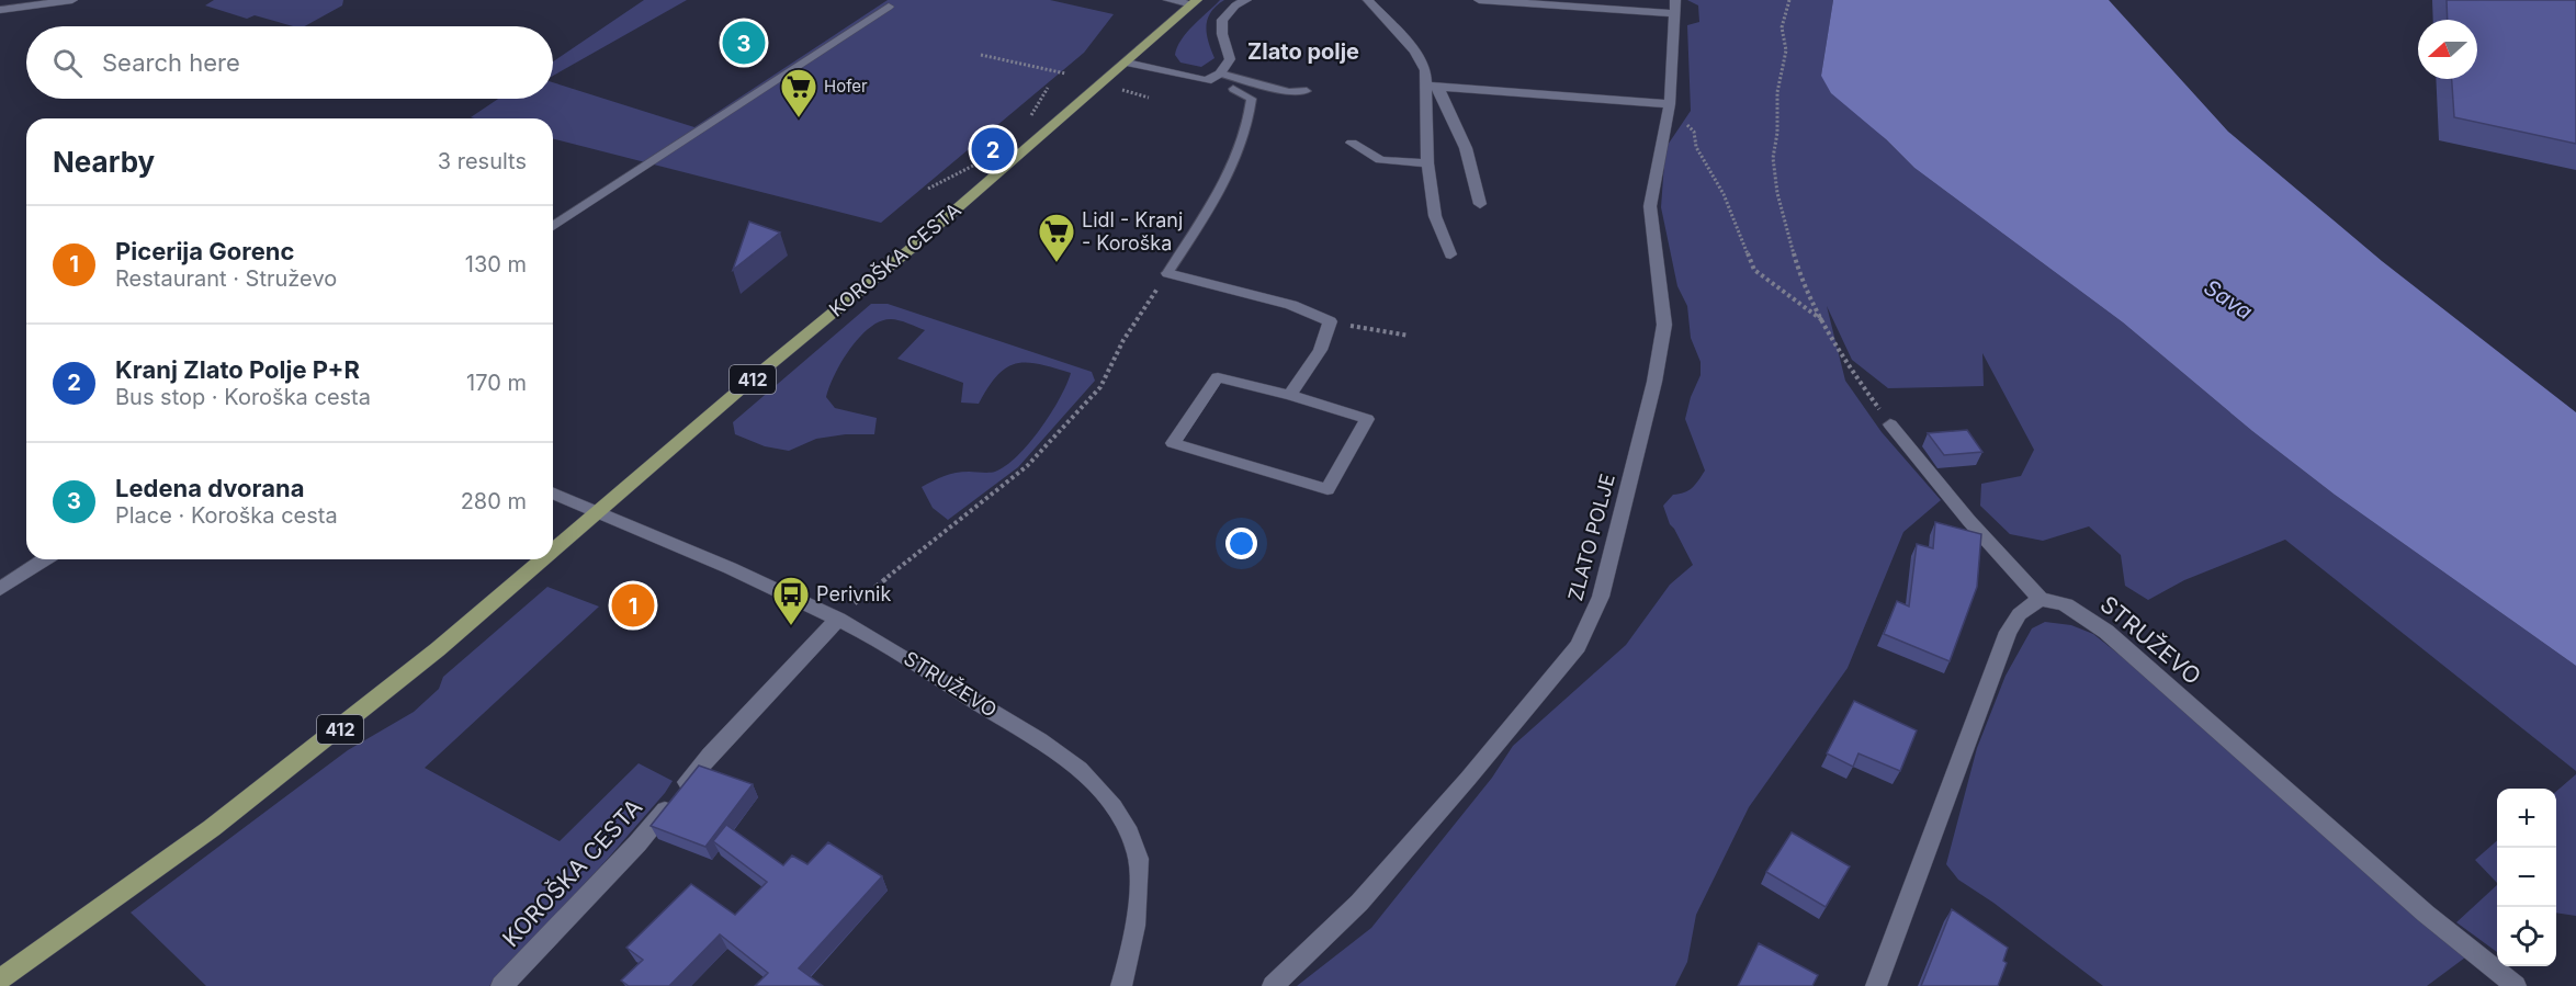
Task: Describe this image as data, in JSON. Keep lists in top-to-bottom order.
{
  "streets": {
    "main road": ["KOROŠKA CESTA", "412"],
    "street": ["ZLATO POLJE", "STRUŽEVO"]
  },
  "crossings": [
    ["KOROŠKA CESTA", "412"],
    ["KOROŠKA CESTA", "STRUŽEVO"],
    ["412", "STRUŽEVO"]
  ],
  "districts": ["Zlato polje"],
  "water": ["Sava"],
  "places": {
    "supermarket": ["Hofer", "Lidl - Kranj - Koroška"],
    "bus stop": ["Perivnik"]
  },
  "north": "left",
  "page": {
    "pins": ["3", "2", "1"],
    "search": "Search here",
    "heading": ["Nearby", "3 results"],
    "list": [
      {
        "mark": "1",
        "name": "Picerija Gorenc",
        "note": "Restaurant · Struževo",
        "value": "130 m"
      },
      {
        "mark": "2",
        "name": "Kranj Zlato Polje P+R",
        "note": "Bus stop · Koroška cesta",
        "value": "170 m"
      },
      {
        "mark": "3",
        "name": "Ledena dvorana",
        "note": "Place · Koroška cesta",
        "value": "280 m"
      }
    ],
    "map_buttons": ["+", "−"]
  }
}
